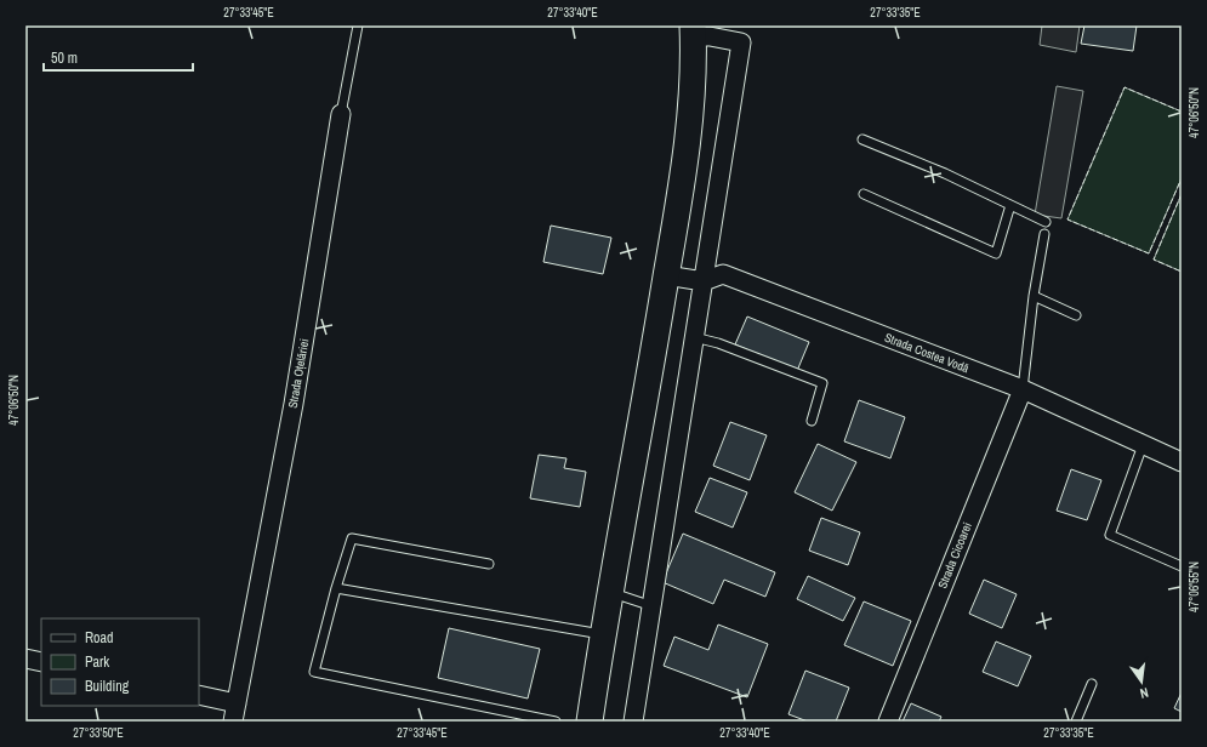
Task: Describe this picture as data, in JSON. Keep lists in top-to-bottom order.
{
  "streets": {
    "street": ["Strada Costea Vodă", "Strada Oțelăriei", "Strada Cicoarei"]
  },
  "crossings": [
    ["Strada Costea Vodă", "Strada Cicoarei"]
  ],
  "legend": ["Road", "Park", "Building"],
  "scale_bar": "50 m",
  "north": "bottom",
  "coordinates": [
    "27°33'45\"E",
    "27°33'40\"E",
    "27°33'35\"E",
    "47°06'50\"N",
    "47°06'55\"N",
    "27°33'50\"E"
  ]
}
